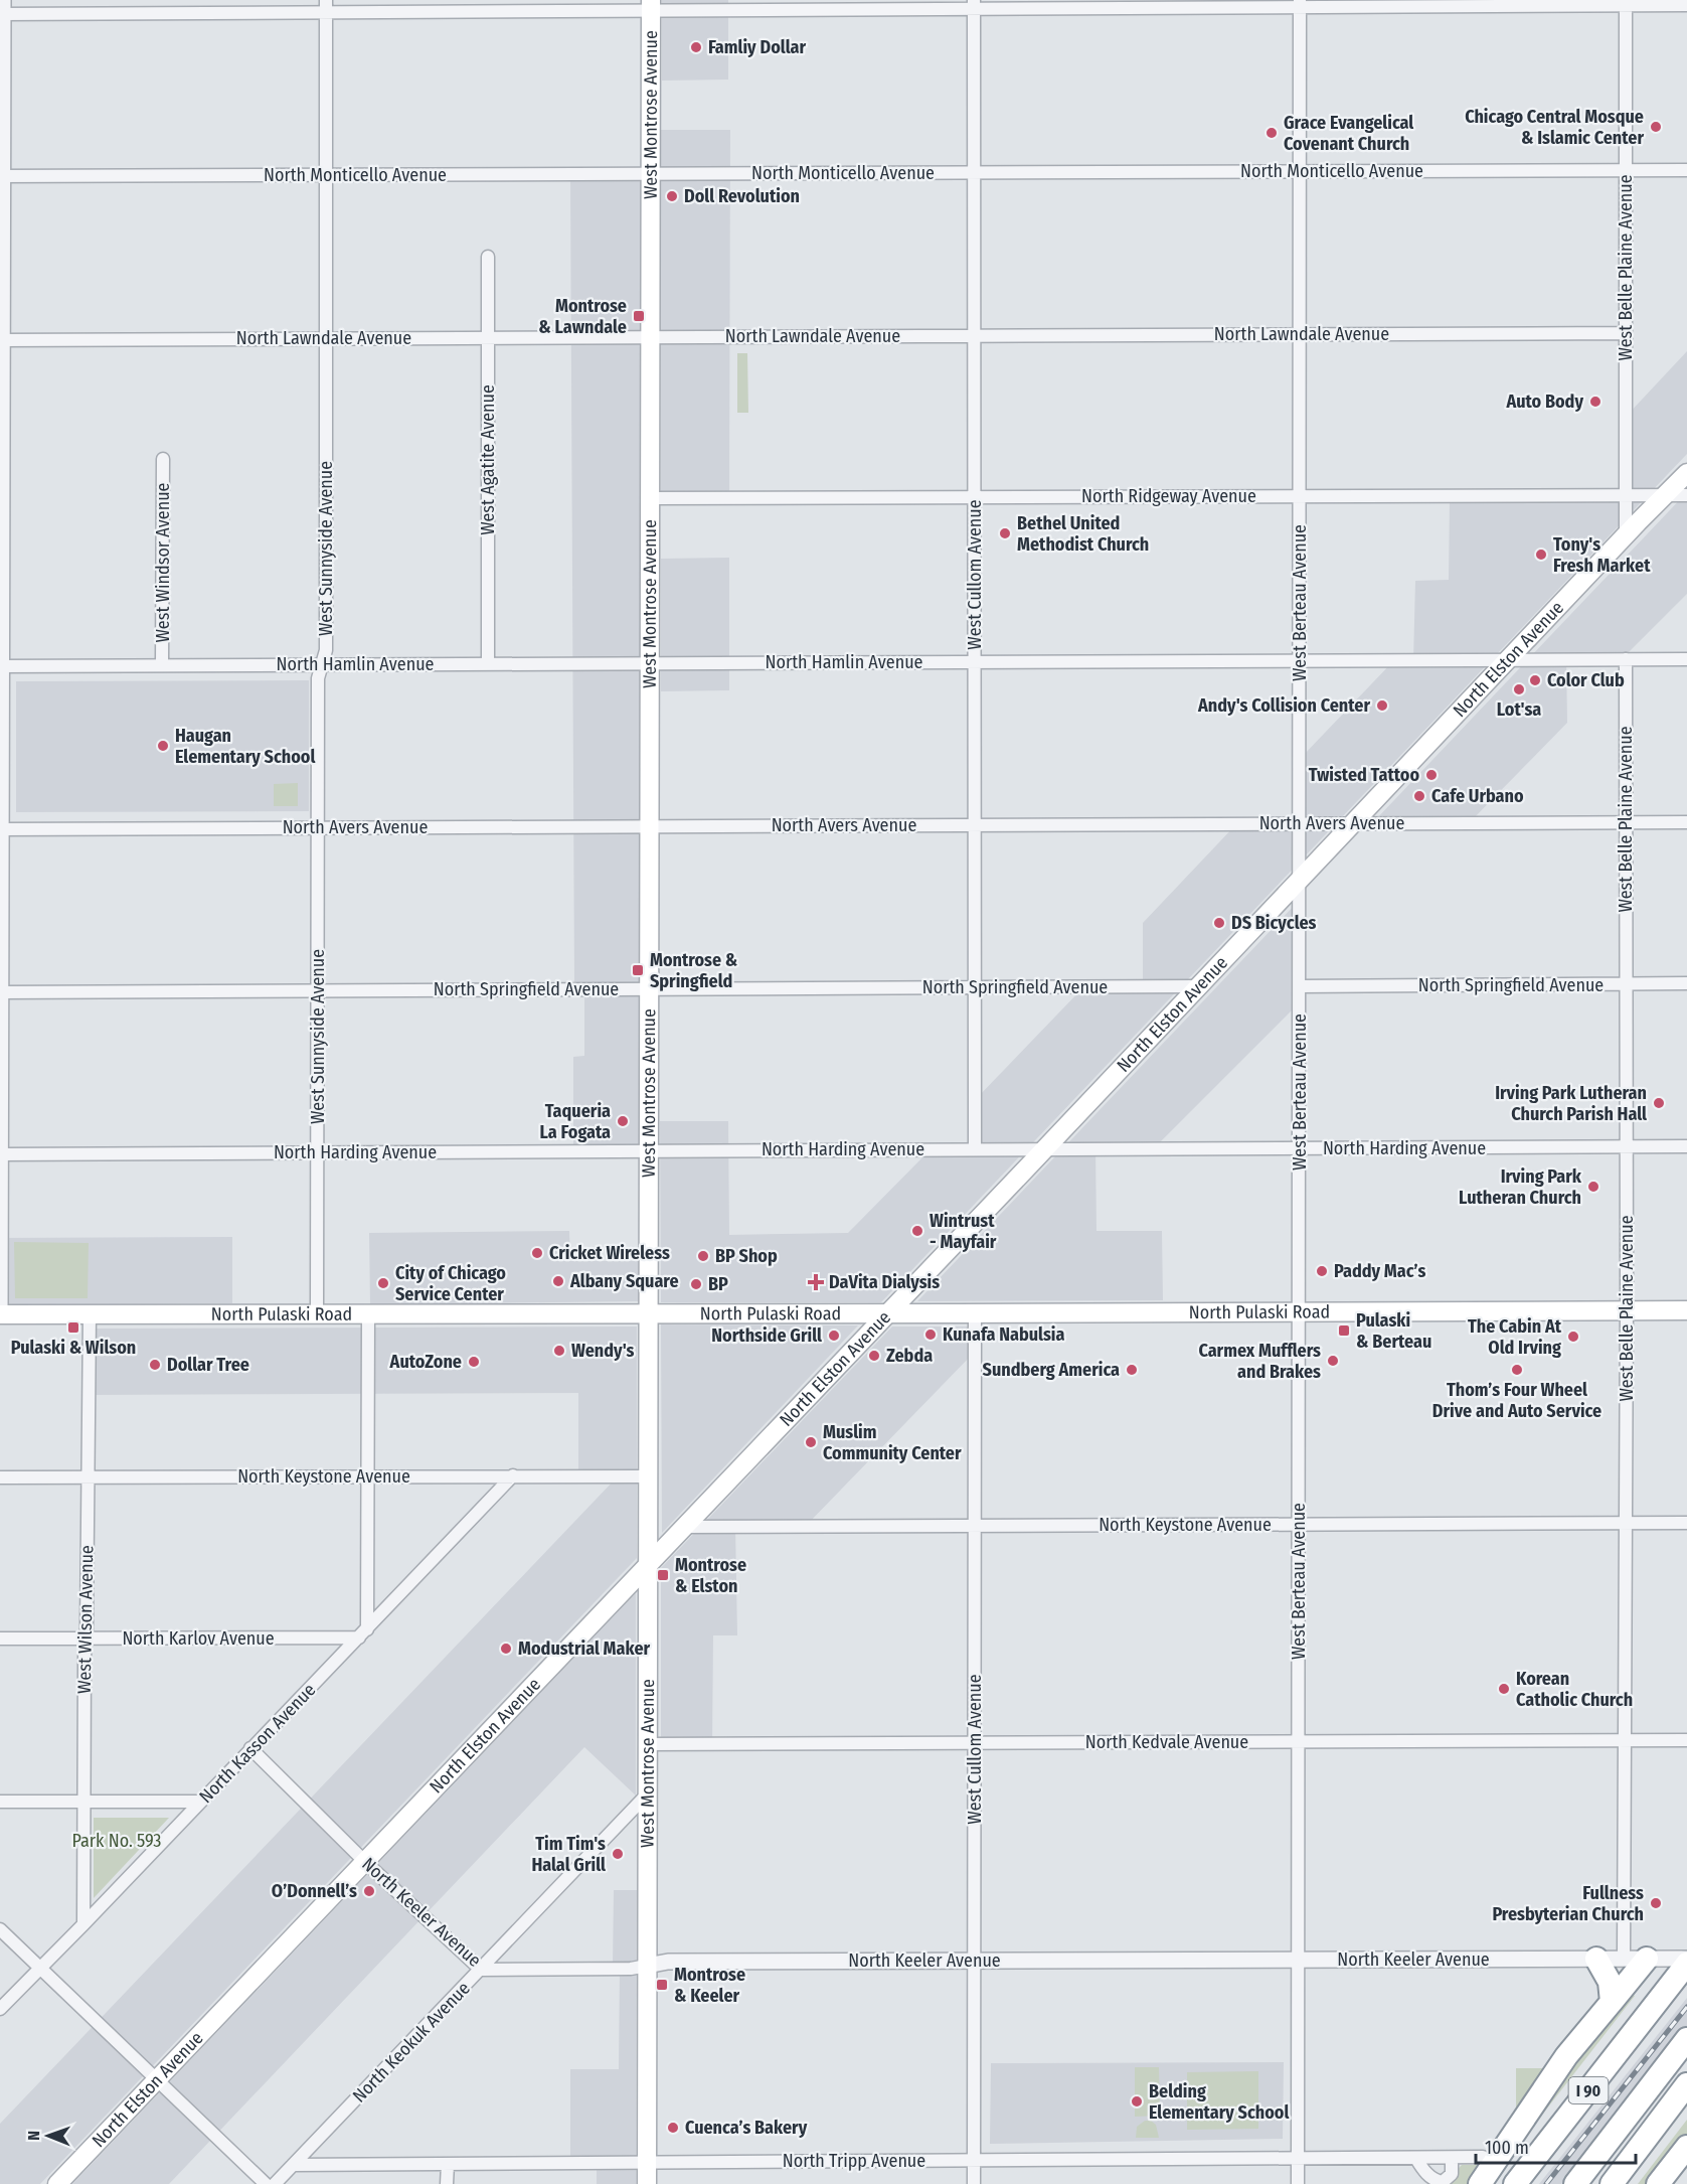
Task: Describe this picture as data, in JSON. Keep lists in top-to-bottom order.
{
  "streets": {
    "highway": ["I 90"],
    "main road": ["West Montrose Avenue", "North Elston Avenue", "North Pulaski Road"],
    "street": [
      "North Monticello Avenue",
      "West Belle Plaine Avenue",
      "North Lawndale Avenue",
      "West Agatite Avenue",
      "North Ridgeway Avenue",
      "West Sunnyside Avenue",
      "West Windsor Avenue",
      "West Cullom Avenue",
      "West Berteau Avenue",
      "North Hamlin Avenue",
      "North Avers Avenue",
      "North Springfield Avenue",
      "North Harding Avenue",
      "North Keystone Avenue",
      "West Wilson Avenue",
      "North Karlov Avenue",
      "North Kedvale Avenue",
      "North Kasson Avenue",
      "North Keeler Avenue",
      "North Keokuk Avenue",
      "North Tripp Avenue"
    ]
  },
  "crossings": [
    ["West Montrose Avenue", "North Monticello Avenue"],
    ["West Montrose Avenue", "North Lawndale Avenue"],
    ["West Montrose Avenue", "North Ridgeway Avenue"],
    ["West Montrose Avenue", "North Elston Avenue"],
    ["West Montrose Avenue", "North Hamlin Avenue"],
    ["West Montrose Avenue", "North Avers Avenue"],
    ["West Montrose Avenue", "North Springfield Avenue"],
    ["West Montrose Avenue", "North Harding Avenue"],
    ["West Montrose Avenue", "North Pulaski Road"],
    ["West Montrose Avenue", "North Keystone Avenue"],
    ["West Montrose Avenue", "North Kedvale Avenue"],
    ["West Montrose Avenue", "North Keeler Avenue"],
    ["West Montrose Avenue", "North Keokuk Avenue"],
    ["West Montrose Avenue", "North Tripp Avenue"],
    ["North Monticello Avenue", "West Belle Plaine Avenue"],
    ["North Monticello Avenue", "West Sunnyside Avenue"],
    ["North Monticello Avenue", "West Cullom Avenue"],
    ["North Monticello Avenue", "West Berteau Avenue"],
    ["West Belle Plaine Avenue", "North Lawndale Avenue"],
    ["West Belle Plaine Avenue", "North Ridgeway Avenue"],
    ["West Belle Plaine Avenue", "North Elston Avenue"],
    ["West Belle Plaine Avenue", "North Hamlin Avenue"],
    ["West Belle Plaine Avenue", "North Avers Avenue"],
    ["West Belle Plaine Avenue", "North Springfield Avenue"],
    ["West Belle Plaine Avenue", "North Harding Avenue"],
    ["West Belle Plaine Avenue", "North Pulaski Road"],
    ["West Belle Plaine Avenue", "North Keystone Avenue"],
    ["West Belle Plaine Avenue", "North Kedvale Avenue"],
    ["West Belle Plaine Avenue", "North Keeler Avenue"],
    ["North Lawndale Avenue", "West Agatite Avenue"],
    ["North Lawndale Avenue", "West Sunnyside Avenue"],
    ["North Lawndale Avenue", "West Cullom Avenue"],
    ["North Lawndale Avenue", "West Berteau Avenue"],
    ["West Agatite Avenue", "North Hamlin Avenue"],
    ["North Ridgeway Avenue", "West Cullom Avenue"],
    ["North Ridgeway Avenue", "West Berteau Avenue"],
    ["North Ridgeway Avenue", "North Elston Avenue"],
    ["West Sunnyside Avenue", "North Hamlin Avenue"],
    ["West Sunnyside Avenue", "North Avers Avenue"],
    ["West Sunnyside Avenue", "North Springfield Avenue"],
    ["West Sunnyside Avenue", "North Harding Avenue"],
    ["West Sunnyside Avenue", "North Pulaski Road"],
    ["West Windsor Avenue", "North Hamlin Avenue"],
    ["West Cullom Avenue", "North Hamlin Avenue"],
    ["West Cullom Avenue", "North Avers Avenue"],
    ["West Cullom Avenue", "North Springfield Avenue"],
    ["West Cullom Avenue", "North Harding Avenue"],
    ["West Cullom Avenue", "North Pulaski Road"],
    ["West Cullom Avenue", "North Keystone Avenue"],
    ["West Cullom Avenue", "North Kedvale Avenue"],
    ["West Cullom Avenue", "North Keeler Avenue"],
    ["West Cullom Avenue", "North Tripp Avenue"],
    ["West Berteau Avenue", "North Elston Avenue"],
    ["West Berteau Avenue", "North Hamlin Avenue"],
    ["West Berteau Avenue", "North Avers Avenue"],
    ["West Berteau Avenue", "North Springfield Avenue"],
    ["West Berteau Avenue", "North Harding Avenue"],
    ["West Berteau Avenue", "North Pulaski Road"],
    ["West Berteau Avenue", "North Keystone Avenue"],
    ["West Berteau Avenue", "North Kedvale Avenue"],
    ["West Berteau Avenue", "North Keeler Avenue"],
    ["West Berteau Avenue", "North Tripp Avenue"],
    ["North Elston Avenue", "North Hamlin Avenue"],
    ["North Elston Avenue", "North Avers Avenue"],
    ["North Elston Avenue", "North Springfield Avenue"],
    ["North Elston Avenue", "North Harding Avenue"],
    ["North Elston Avenue", "North Pulaski Road"],
    ["North Elston Avenue", "North Keystone Avenue"],
    ["North Elston Avenue", "North Keeler Avenue"],
    ["North Pulaski Road", "West Wilson Avenue"],
    ["North Keystone Avenue", "West Wilson Avenue"],
    ["North Keystone Avenue", "North Kasson Avenue"],
    ["West Wilson Avenue", "North Karlov Avenue"],
    ["West Wilson Avenue", "North Kasson Avenue"],
    ["North Karlov Avenue", "North Kasson Avenue"],
    ["North Kasson Avenue", "North Keeler Avenue"],
    ["North Keeler Avenue", "North Keokuk Avenue"],
    ["North Keokuk Avenue", "North Tripp Avenue"]
  ],
  "parks": ["Park No. 593"],
  "places": {
    "other": [
      "Famliy Dollar",
      "Chicago Central Mosque & Islamic Center",
      "Grace Evangelical Covenant Church",
      "Doll Revolution",
      "Auto Body",
      "Bethel United Methodist Church",
      "Tony's Fresh Market",
      "Color Club",
      "Lot'sa",
      "Andy's Collision Center",
      "Haugan Elementary School",
      "Twisted Tattoo",
      "Cafe Urbano",
      "DS Bicycles",
      "Irving Park Lutheran Church Parish Hall",
      "Taqueria La Fogata",
      "Irving Park Lutheran Church",
      "Wintrust - Mayfair",
      "Cricket Wireless",
      "BP Shop",
      "Paddy Mac’s",
      "Albany Square",
      "City of Chicago Service Center",
      "BP",
      "Kunafa Nabulsia",
      "Northside Grill",
      "The Cabin At Old Irving",
      "Wendy's",
      "Zebda",
      "Carmex Mufflers and Brakes",
      "AutoZone",
      "Dollar Tree",
      "Sundberg America",
      "Thom’s Four Wheel Drive and Auto Service",
      "Muslim Community Center",
      "Modustrial Maker",
      "Korean Catholic Church",
      "Tim Tim's Halal Grill",
      "O’Donnell’s",
      "Fullness Presbyterian Church",
      "Belding Elementary School",
      "Cuenca’s Bakery"
    ],
    "transit": [
      "Montrose & Lawndale",
      "Montrose & Springfield",
      "Pulaski & Wilson",
      "Pulaski & Berteau",
      "Montrose & Elston",
      "Montrose & Keeler"
    ],
    "health": ["DaVita Dialysis"]
  },
  "scale_bar": "100 m",
  "north": "left"
}
